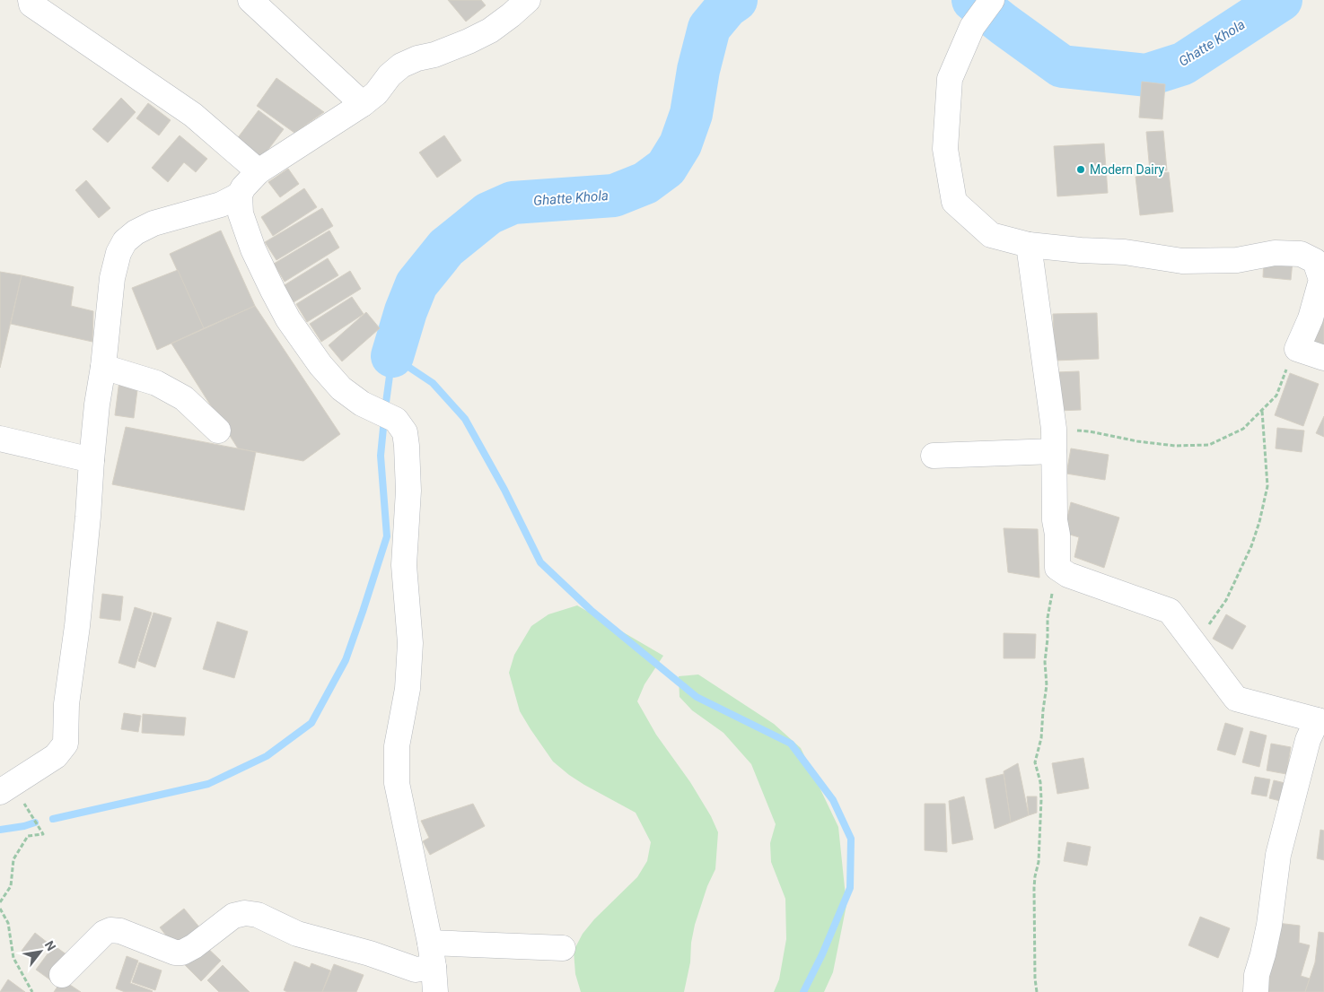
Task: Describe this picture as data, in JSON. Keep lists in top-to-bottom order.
{
  "water": ["Ghatte Khola"],
  "places": ["Modern Dairy"],
  "north": "top right"
}
